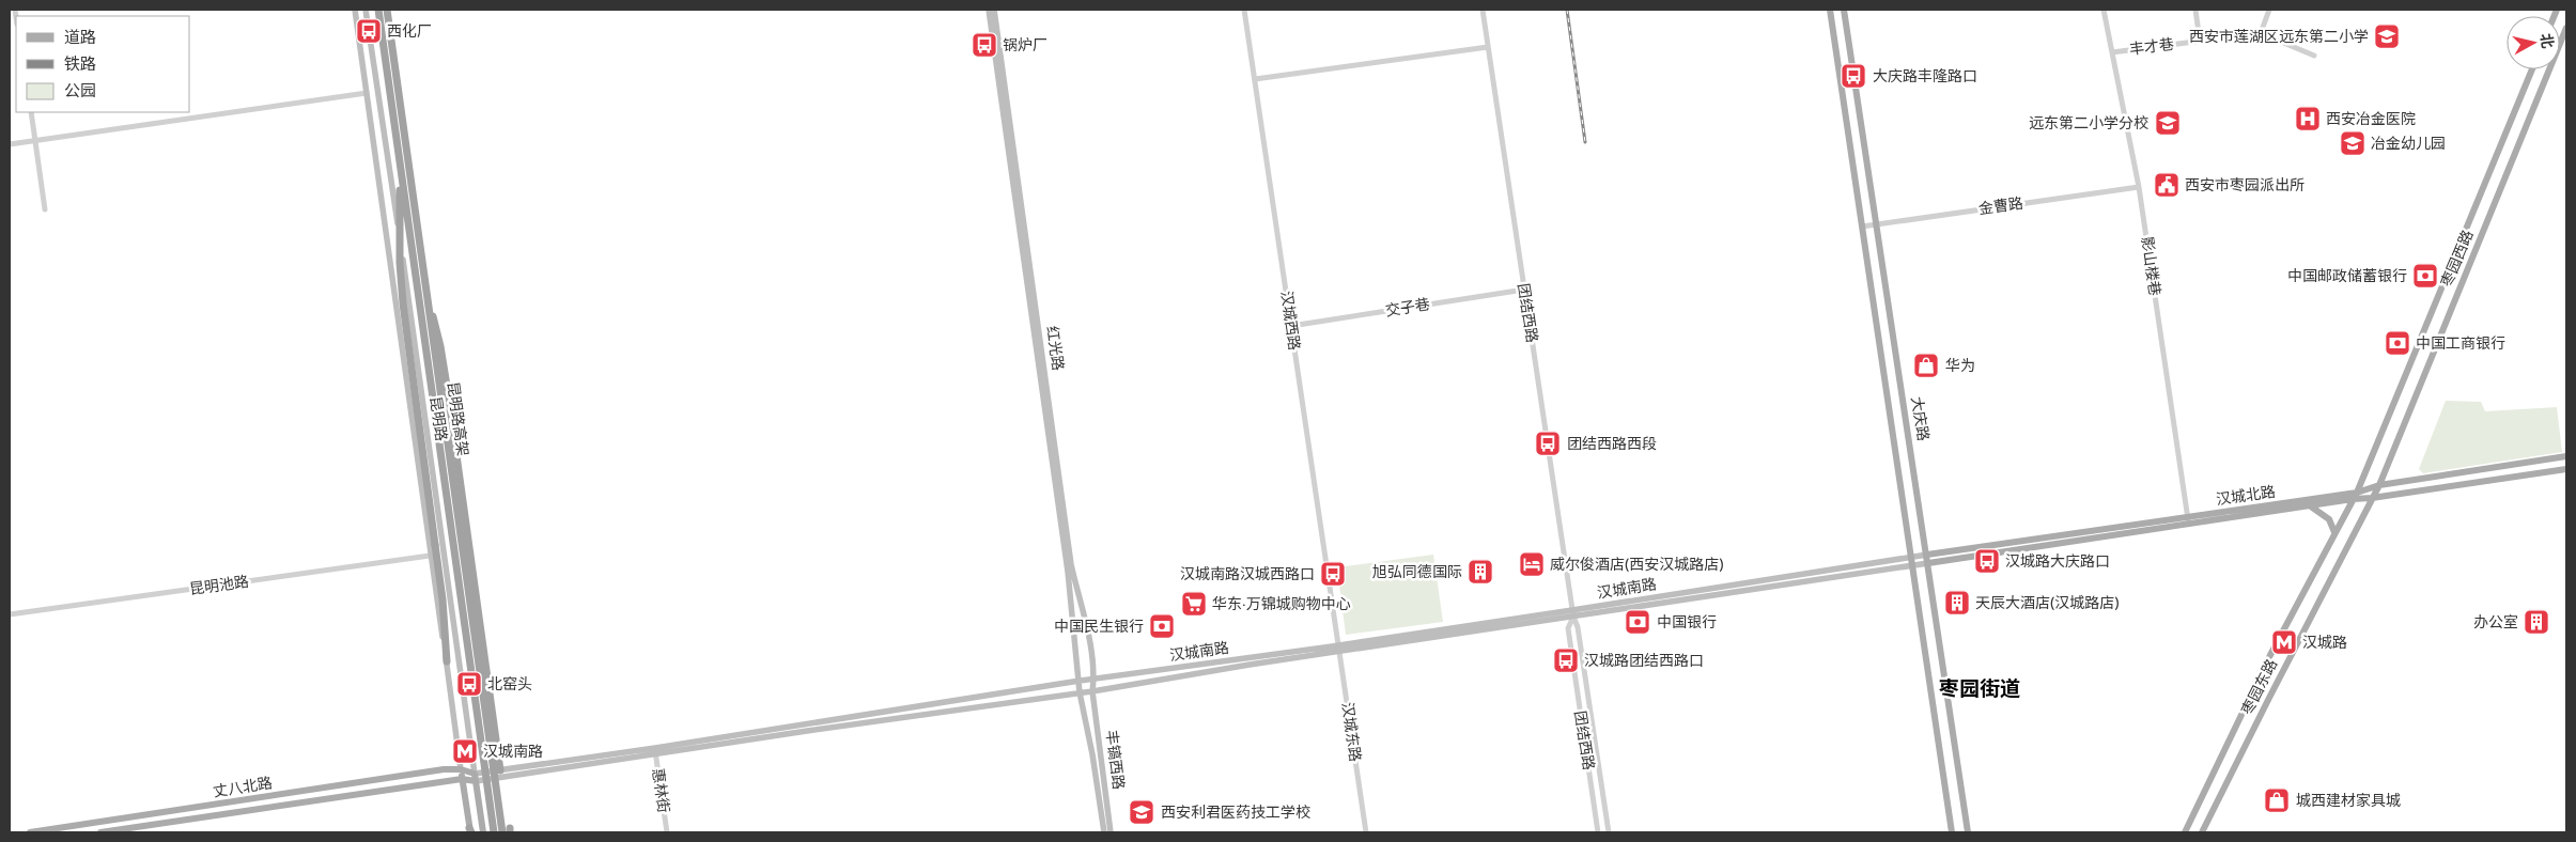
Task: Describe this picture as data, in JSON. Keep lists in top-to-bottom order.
{
  "streets": {
    "highway": ["昆明路高架"],
    "main road": [
      "枣园西路",
      "红光路",
      "昆明路",
      "大庆路",
      "汉城北路",
      "汉城南路",
      "枣园东路",
      "丰镐西路",
      "丈八北路"
    ],
    "street": [
      "丰才巷",
      "金曹路",
      "影山楼巷",
      "交子巷",
      "团结西路",
      "汉城西路",
      "昆明池路",
      "汉城东路",
      "惠林街"
    ]
  },
  "crossings": [
    ["丰才巷", "影山楼巷"],
    ["金曹路", "影山楼巷"],
    ["金曹路", "大庆路"],
    ["枣园西路", "汉城北路"],
    ["枣园西路", "枣园东路"],
    ["影山楼巷", "汉城北路"],
    ["交子巷", "团结西路"],
    ["交子巷", "汉城西路"],
    ["团结西路", "汉城南路"],
    ["汉城西路", "汉城东路"],
    ["红光路", "汉城南路"],
    ["红光路", "丰镐西路"],
    ["昆明路", "昆明池路"],
    ["昆明路", "汉城南路"],
    ["昆明路", "丈八北路"],
    ["大庆路", "汉城北路"],
    ["大庆路", "汉城南路"],
    ["汉城北路", "汉城南路"],
    ["汉城北路", "枣园东路"],
    ["汉城南路", "汉城东路"],
    ["汉城南路", "丰镐西路"],
    ["汉城南路", "丈八北路"],
    ["汉城南路", "惠林街"]
  ],
  "districts": ["枣园街道"],
  "places": {
    "bus stop": [
      "西化厂",
      "锅炉厂",
      "大庆路丰隆路口",
      "团结西路西段",
      "汉城路大庆路口",
      "汉城南路汉城西路口",
      "汉城路团结西路口",
      "北窑头"
    ],
    "school or university": [
      "西安市莲湖区远东第二小学",
      "远东第二小学分校",
      "冶金幼儿园",
      "西安利君医药技工学校"
    ],
    "hospital": ["西安冶金医院"],
    "public building": ["西安市枣园派出所"],
    "bank": [
      "中国邮政储蓄银行",
      "中国工商银行",
      "中国银行",
      "中国民生银行"
    ],
    "shop": ["华为", "城西建材家具城"],
    "hotel": ["威尔俊酒店(西安汉城路店)"],
    "building": ["旭弘同德国际", "天辰大酒店(汉城路店)", "办公室"],
    "supermarket": ["华东·万锦城购物中心"],
    "metro station": ["汉城路", "汉城南路"]
  },
  "legend": ["道路", "铁路", "公园"],
  "north": "right"
}
